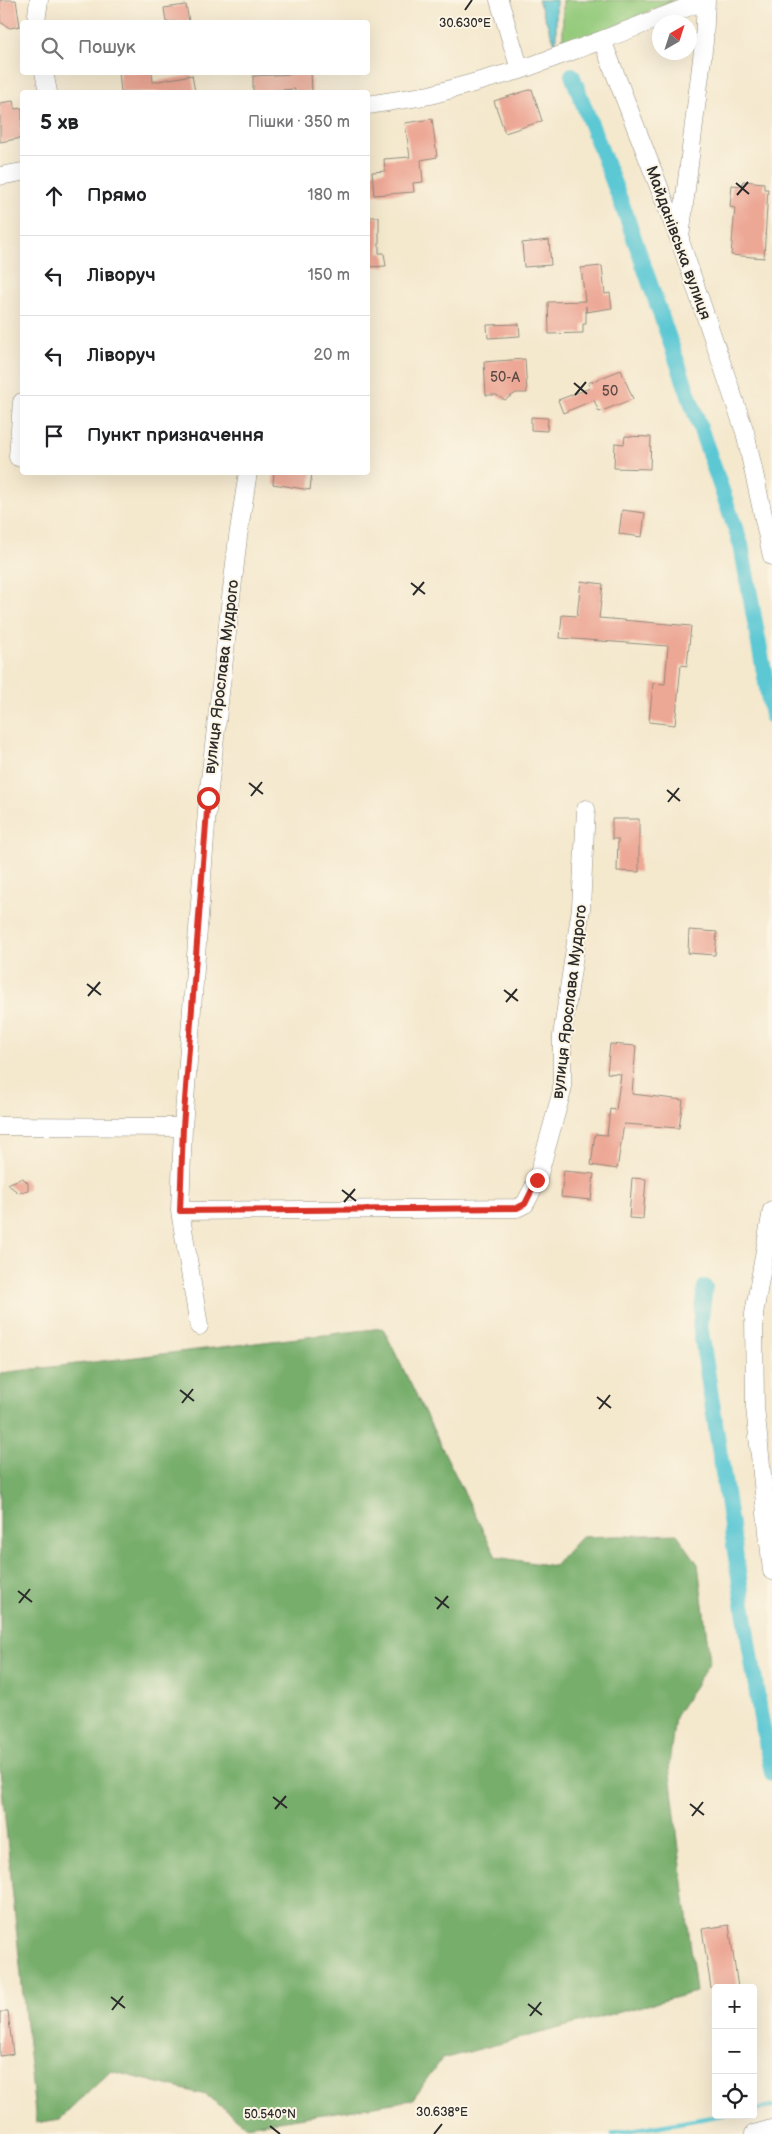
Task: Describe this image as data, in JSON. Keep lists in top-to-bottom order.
{
  "streets": {
    "street": ["Майданівська вулиця", "вулиця Ярослава Мудрого"]
  },
  "house_numbers": ["50-А", "50"],
  "north": "top right",
  "page": {
    "search": "Пошук",
    "heading": ["5 хв", "Пішки · 350 m"],
    "list": [
      ["Прямо", "180 m"],
      ["Ліворуч", "150 m"],
      ["Ліворуч", "20 m"],
      "Пункт призначення"
    ],
    "map_buttons": ["+", "−"]
  },
  "coordinates": ["30.630°E", "30.638°E", "50.540°N"]
}
